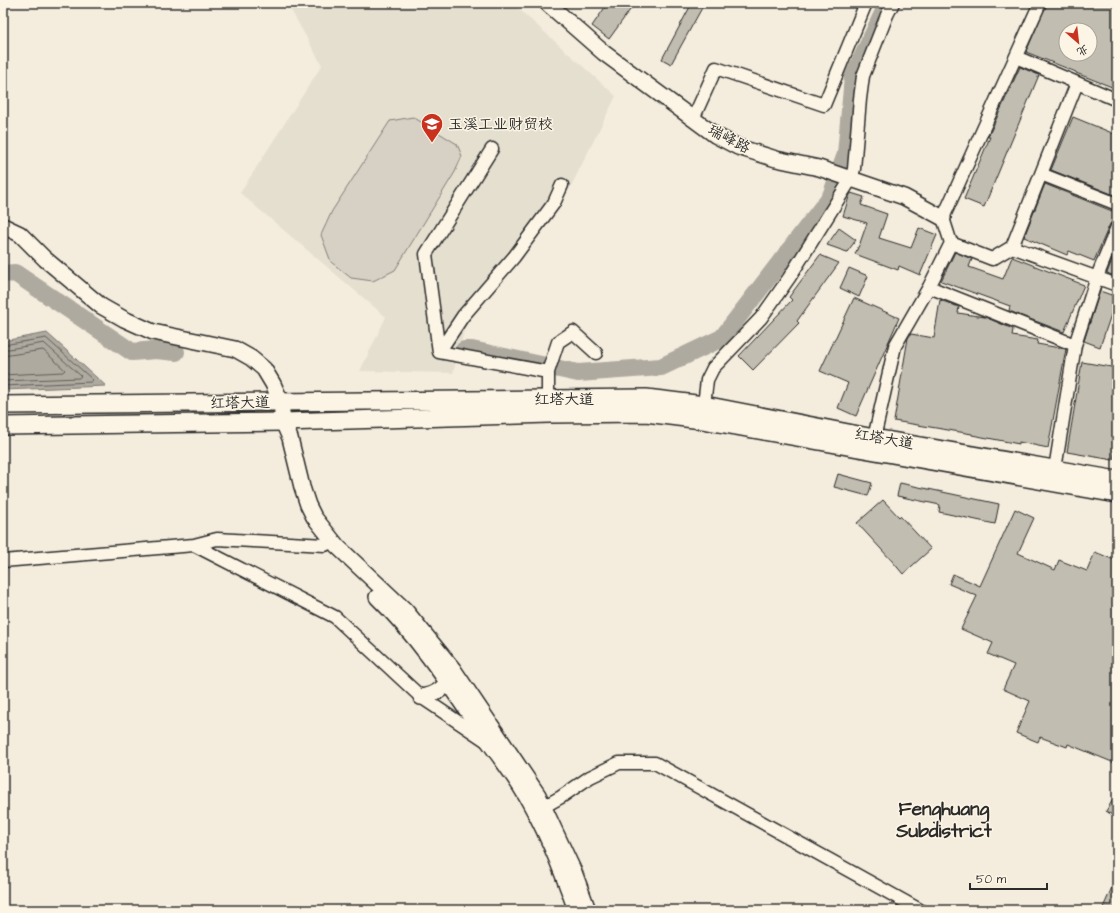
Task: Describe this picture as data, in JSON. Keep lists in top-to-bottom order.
{
  "streets": {
    "main road": ["红塔大道"],
    "street": ["瑞峰路"]
  },
  "districts": ["Fenghuang Subdistrict"],
  "places": {
    "school or university": ["玉溪工业财贸校"]
  },
  "scale_bar": "50 m",
  "north": "bottom right"
}
